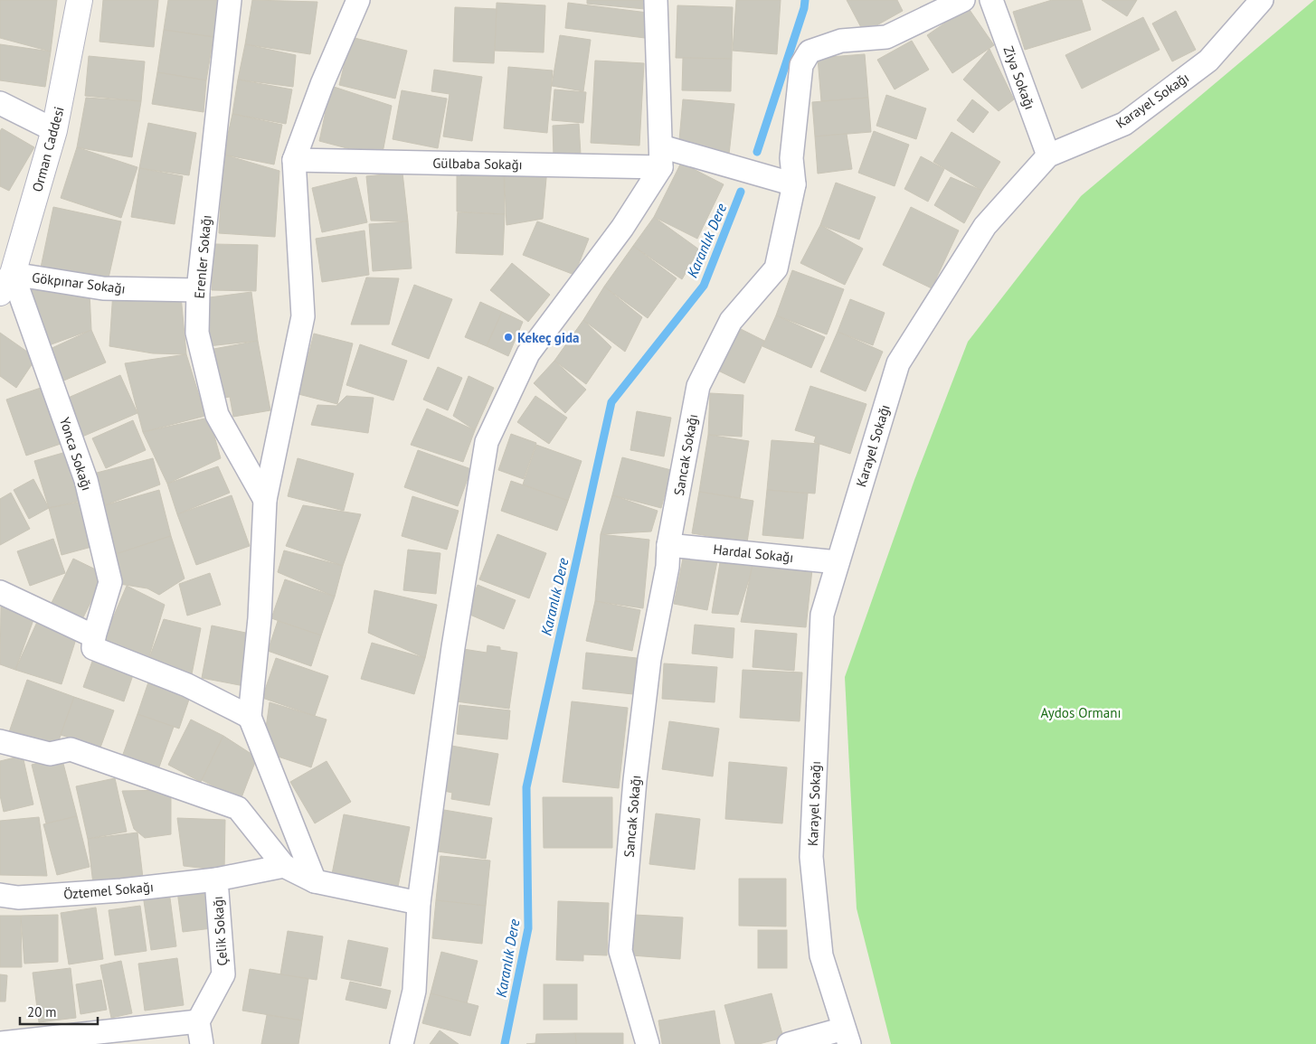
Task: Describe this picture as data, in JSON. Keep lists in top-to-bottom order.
{
  "streets": {
    "street": [
      "Ziya Sokağı",
      "Karayel Sokağı",
      "Orman Caddesi",
      "Gülbaba Sokağı",
      "Erenler Sokağı",
      "Gökpınar Sokağı",
      "Yonca Sokağı",
      "Sancak Sokağı",
      "Hardal Sokağı",
      "Öztemel Sokağı",
      "Çelik Sokağı"
    ]
  },
  "crossings": [
    ["Ziya Sokağı", "Karayel Sokağı"],
    ["Karayel Sokağı", "Hardal Sokağı"],
    ["Orman Caddesi", "Gökpınar Sokağı"],
    ["Orman Caddesi", "Yonca Sokağı"],
    ["Gülbaba Sokağı", "Sancak Sokağı"],
    ["Erenler Sokağı", "Gökpınar Sokağı"],
    ["Gökpınar Sokağı", "Yonca Sokağı"],
    ["Sancak Sokağı", "Hardal Sokağı"],
    ["Öztemel Sokağı", "Çelik Sokağı"]
  ],
  "water": ["Karanlık Dere"],
  "parks": ["Aydos Ormanı"],
  "places": ["Kekeç gida"],
  "scale_bar": "20 m"
}
